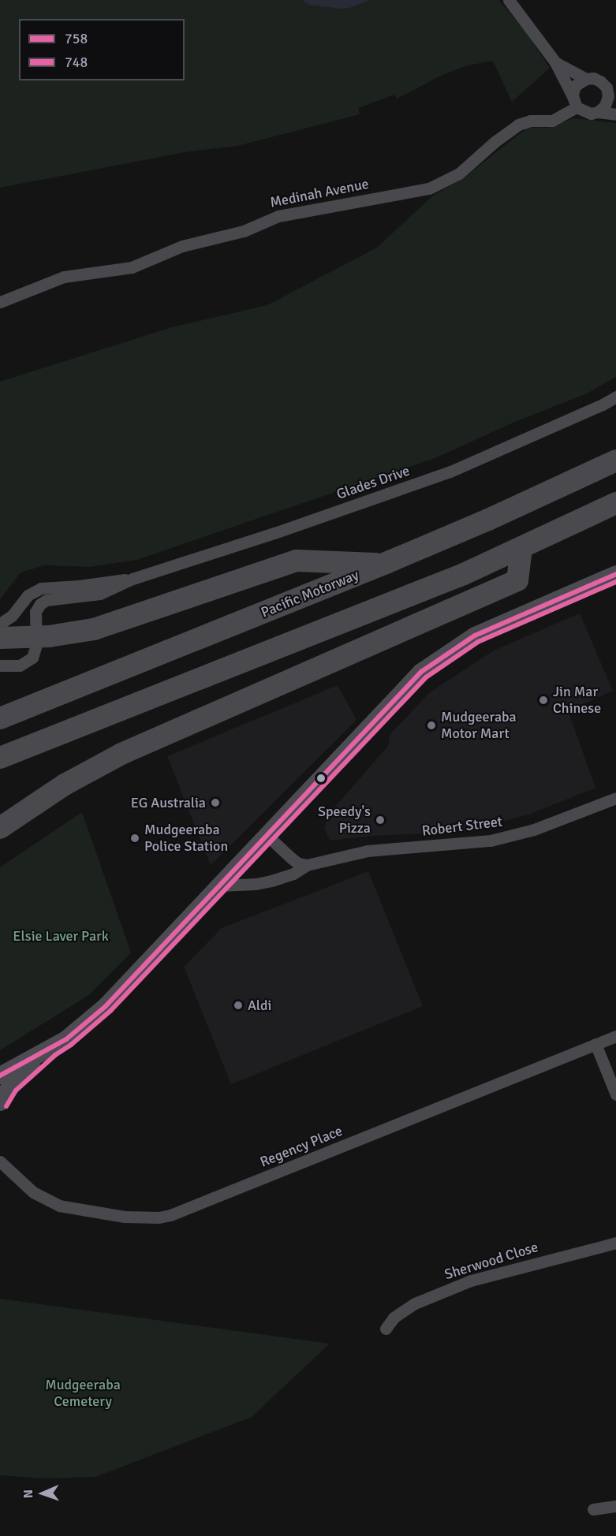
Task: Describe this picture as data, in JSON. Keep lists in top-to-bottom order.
{
  "streets": {
    "highway": ["Pacific Motorway"],
    "street": [
      "Medinah Avenue",
      "Glades Drive",
      "Robert Street",
      "Regency Place",
      "Sherwood Close"
    ]
  },
  "parks": ["Elsie Laver Park", "Mudgeeraba Cemetery"],
  "places": [
    "Jin Mar Chinese",
    "Mudgeeraba Motor Mart",
    "EG Australia",
    "Speedy's Pizza",
    "Mudgeeraba Police Station",
    "Aldi"
  ],
  "lines": ["transit line 758", "transit line 748"],
  "legend": ["758", "748"],
  "north": "left"
}
